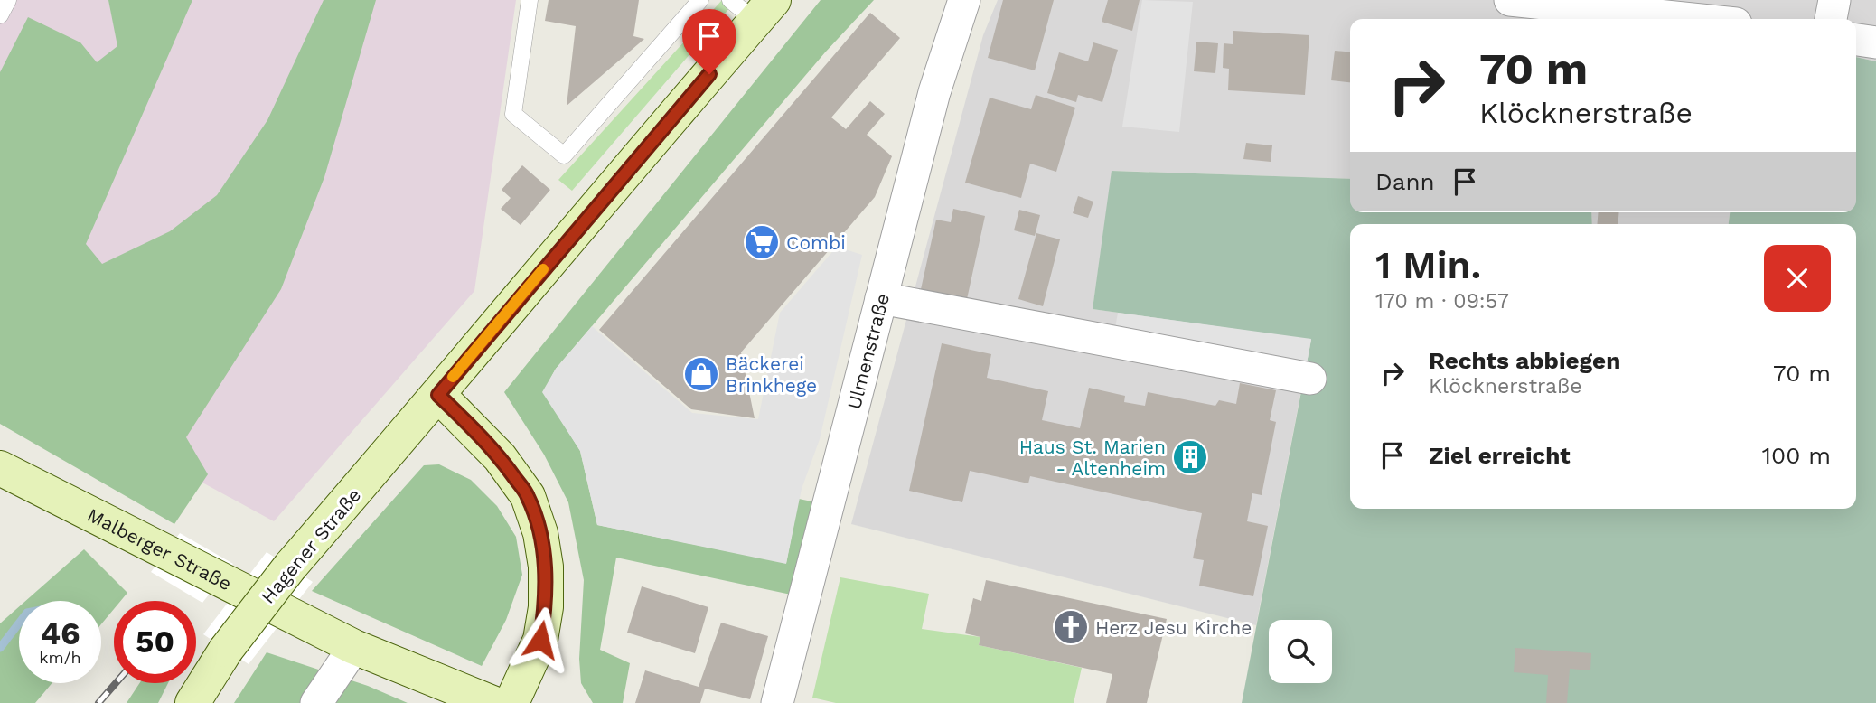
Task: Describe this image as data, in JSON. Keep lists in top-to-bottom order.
{
  "streets": {
    "main road": ["Hagener Straße", "Malberger Straße"],
    "street": ["Ulmenstraße"]
  },
  "places": {
    "supermarket": ["Combi"],
    "shop": ["Bäckerei Brinkhege"],
    "building": ["Haus St. Marien - Altenheim"],
    "church": ["Herz Jesu Kirche"]
  },
  "page": {
    "turn": ["70 m", "Klöcknerstraße"],
    "then": "Dann",
    "heading": ["1 Min.", "170 m · 09:57"],
    "list": [
      {
        "name": "Rechts abbiegen",
        "note": "Klöcknerstraße",
        "value": "70 m"
      },
      {
        "name": "Ziel erreicht",
        "value": "100 m"
      }
    ],
    "speed": "46 km/h",
    "limit": "50"
  }
}
